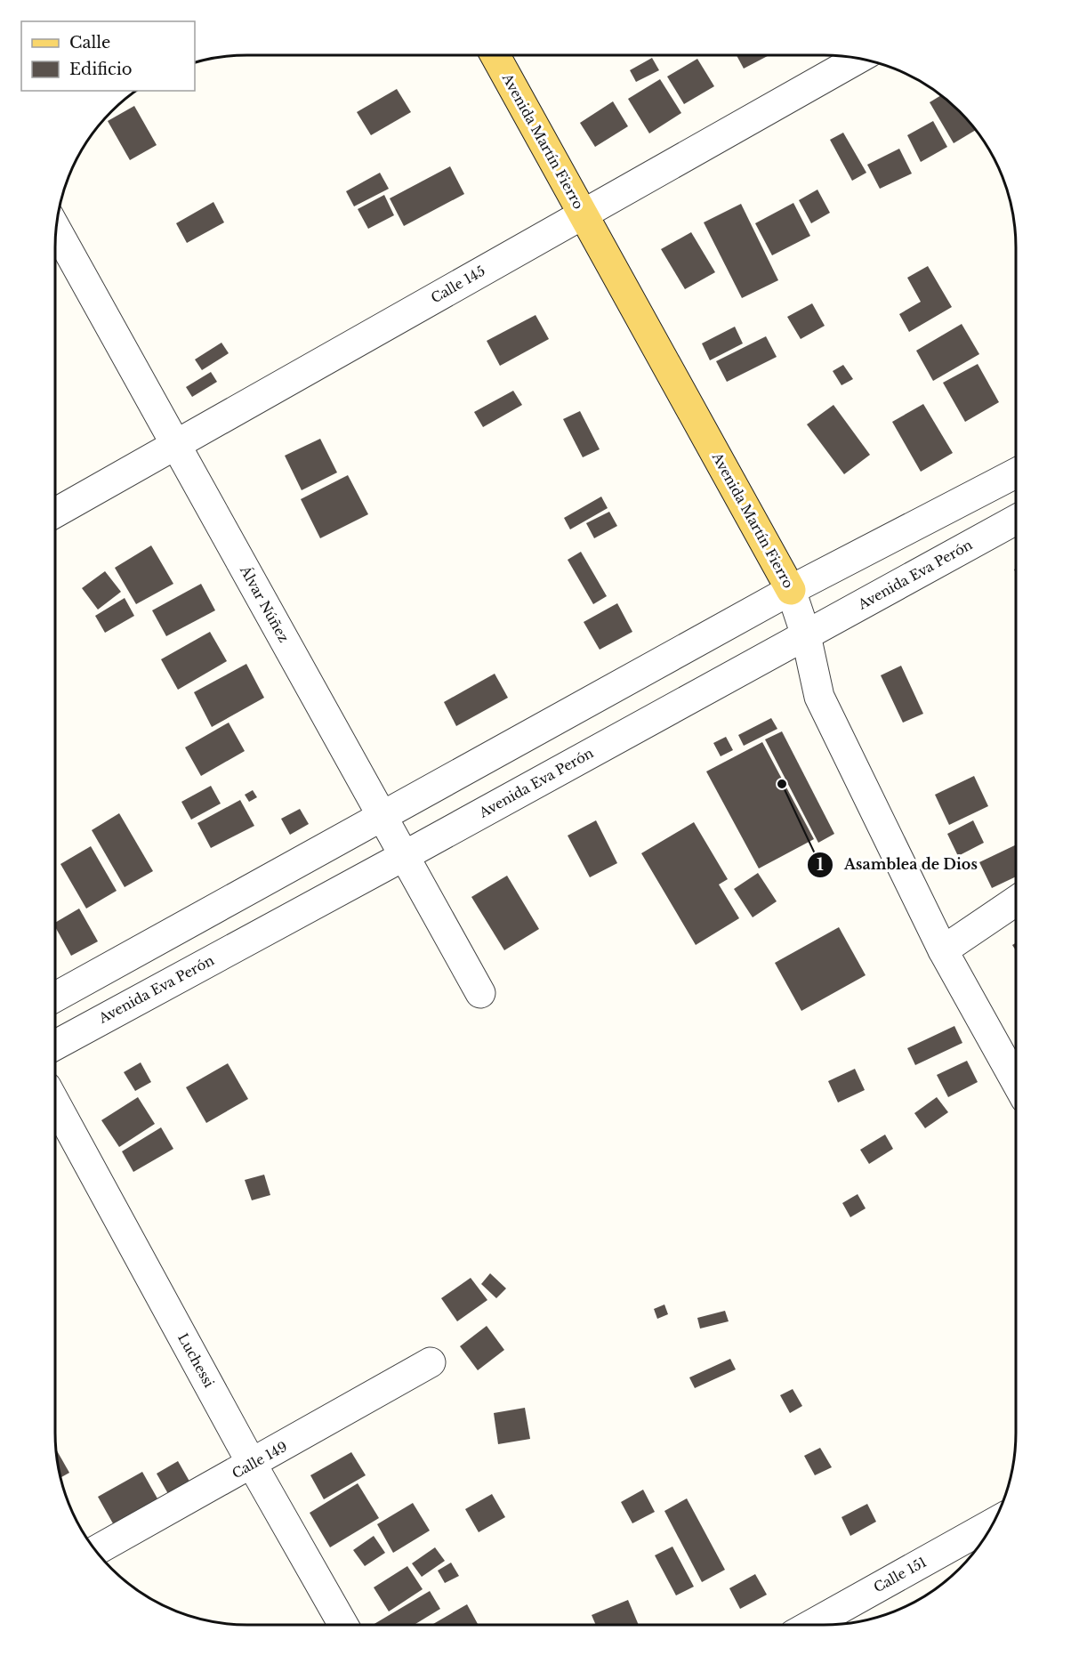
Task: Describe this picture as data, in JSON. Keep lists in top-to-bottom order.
{
  "streets": {
    "main road": ["Avenida Martín Fierro"],
    "street": [
      "Calle 145",
      "Avenida Eva Perón",
      "Álvar Núñez",
      "Luchessi",
      "Calle 149",
      "Calle 151"
    ]
  },
  "crossings": [
    ["Avenida Martín Fierro", "Calle 145"],
    ["Avenida Martín Fierro", "Avenida Eva Perón"],
    ["Calle 145", "Álvar Núñez"],
    ["Avenida Eva Perón", "Álvar Núñez"],
    ["Luchessi", "Calle 149"]
  ],
  "places": ["Asamblea de Dios"],
  "legend": ["Calle", "Edificio"]
}
